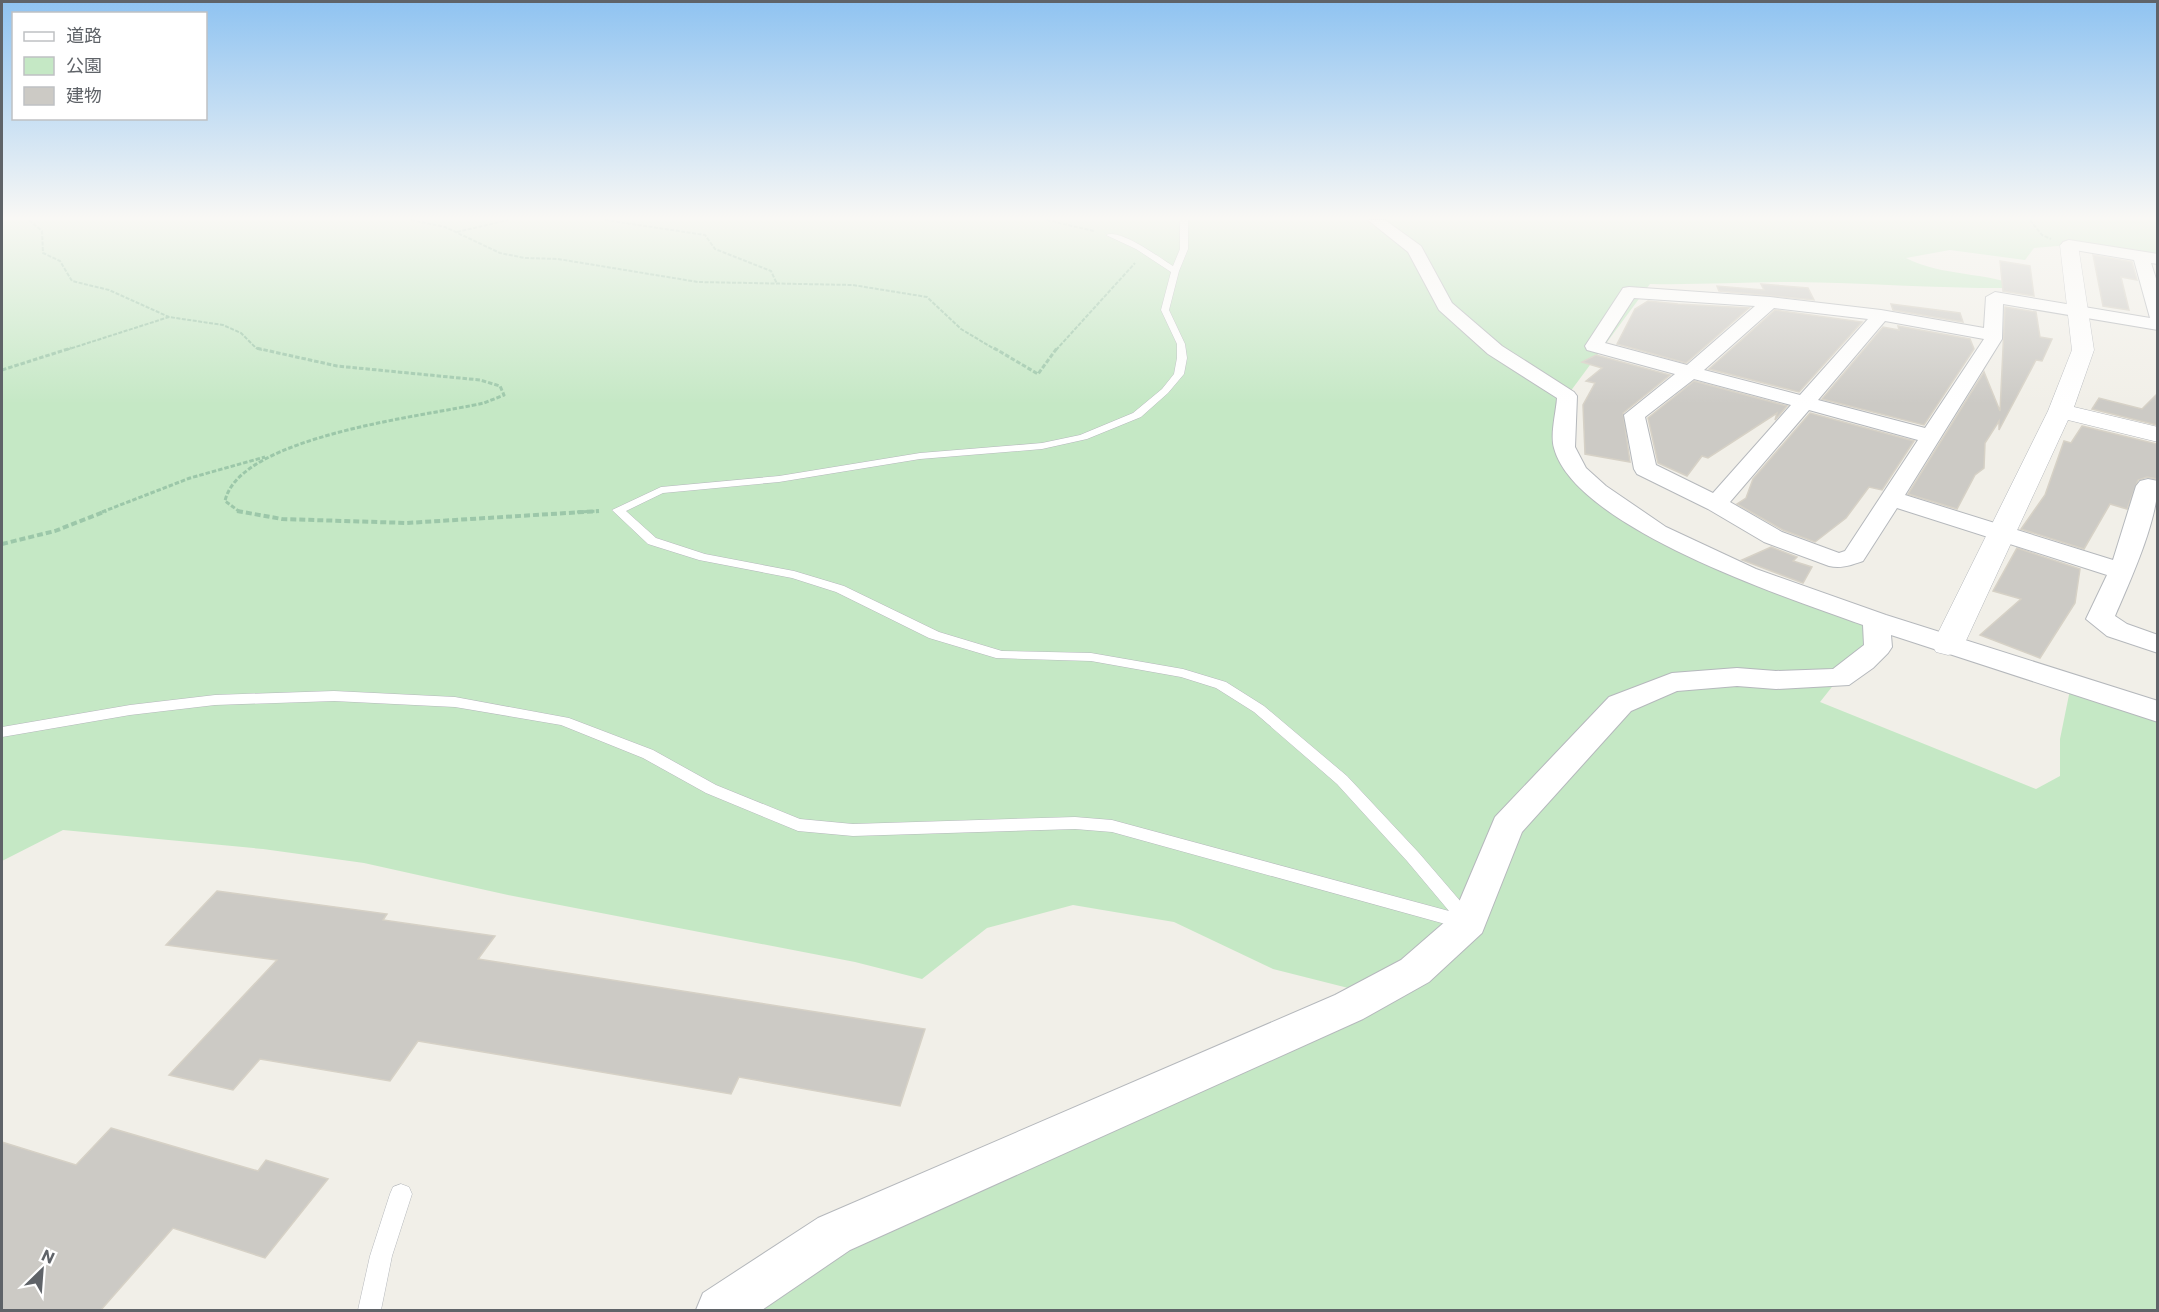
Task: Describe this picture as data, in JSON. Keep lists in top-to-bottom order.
{
  "legend": ["道路", "公園", "建物"],
  "north": "top right"
}
